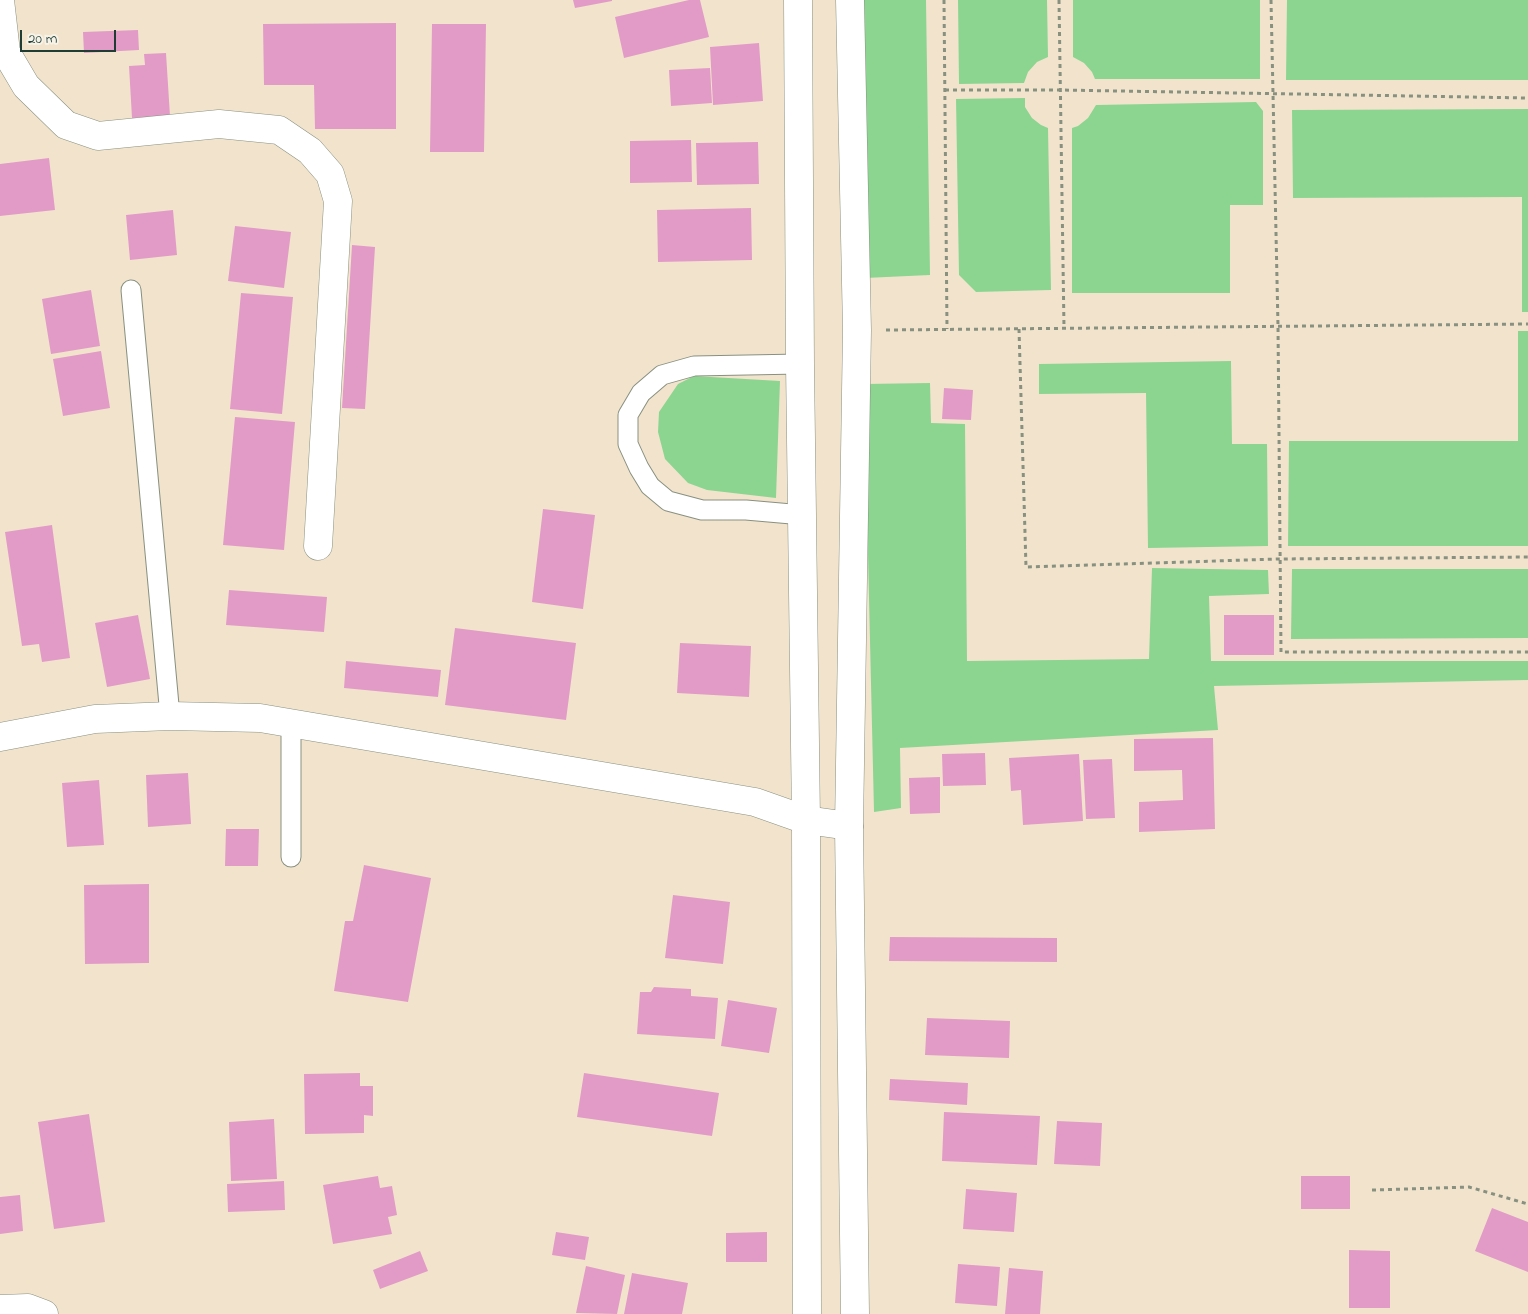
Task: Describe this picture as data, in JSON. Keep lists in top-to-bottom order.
{
  "scale_bar": "20 m"
}
